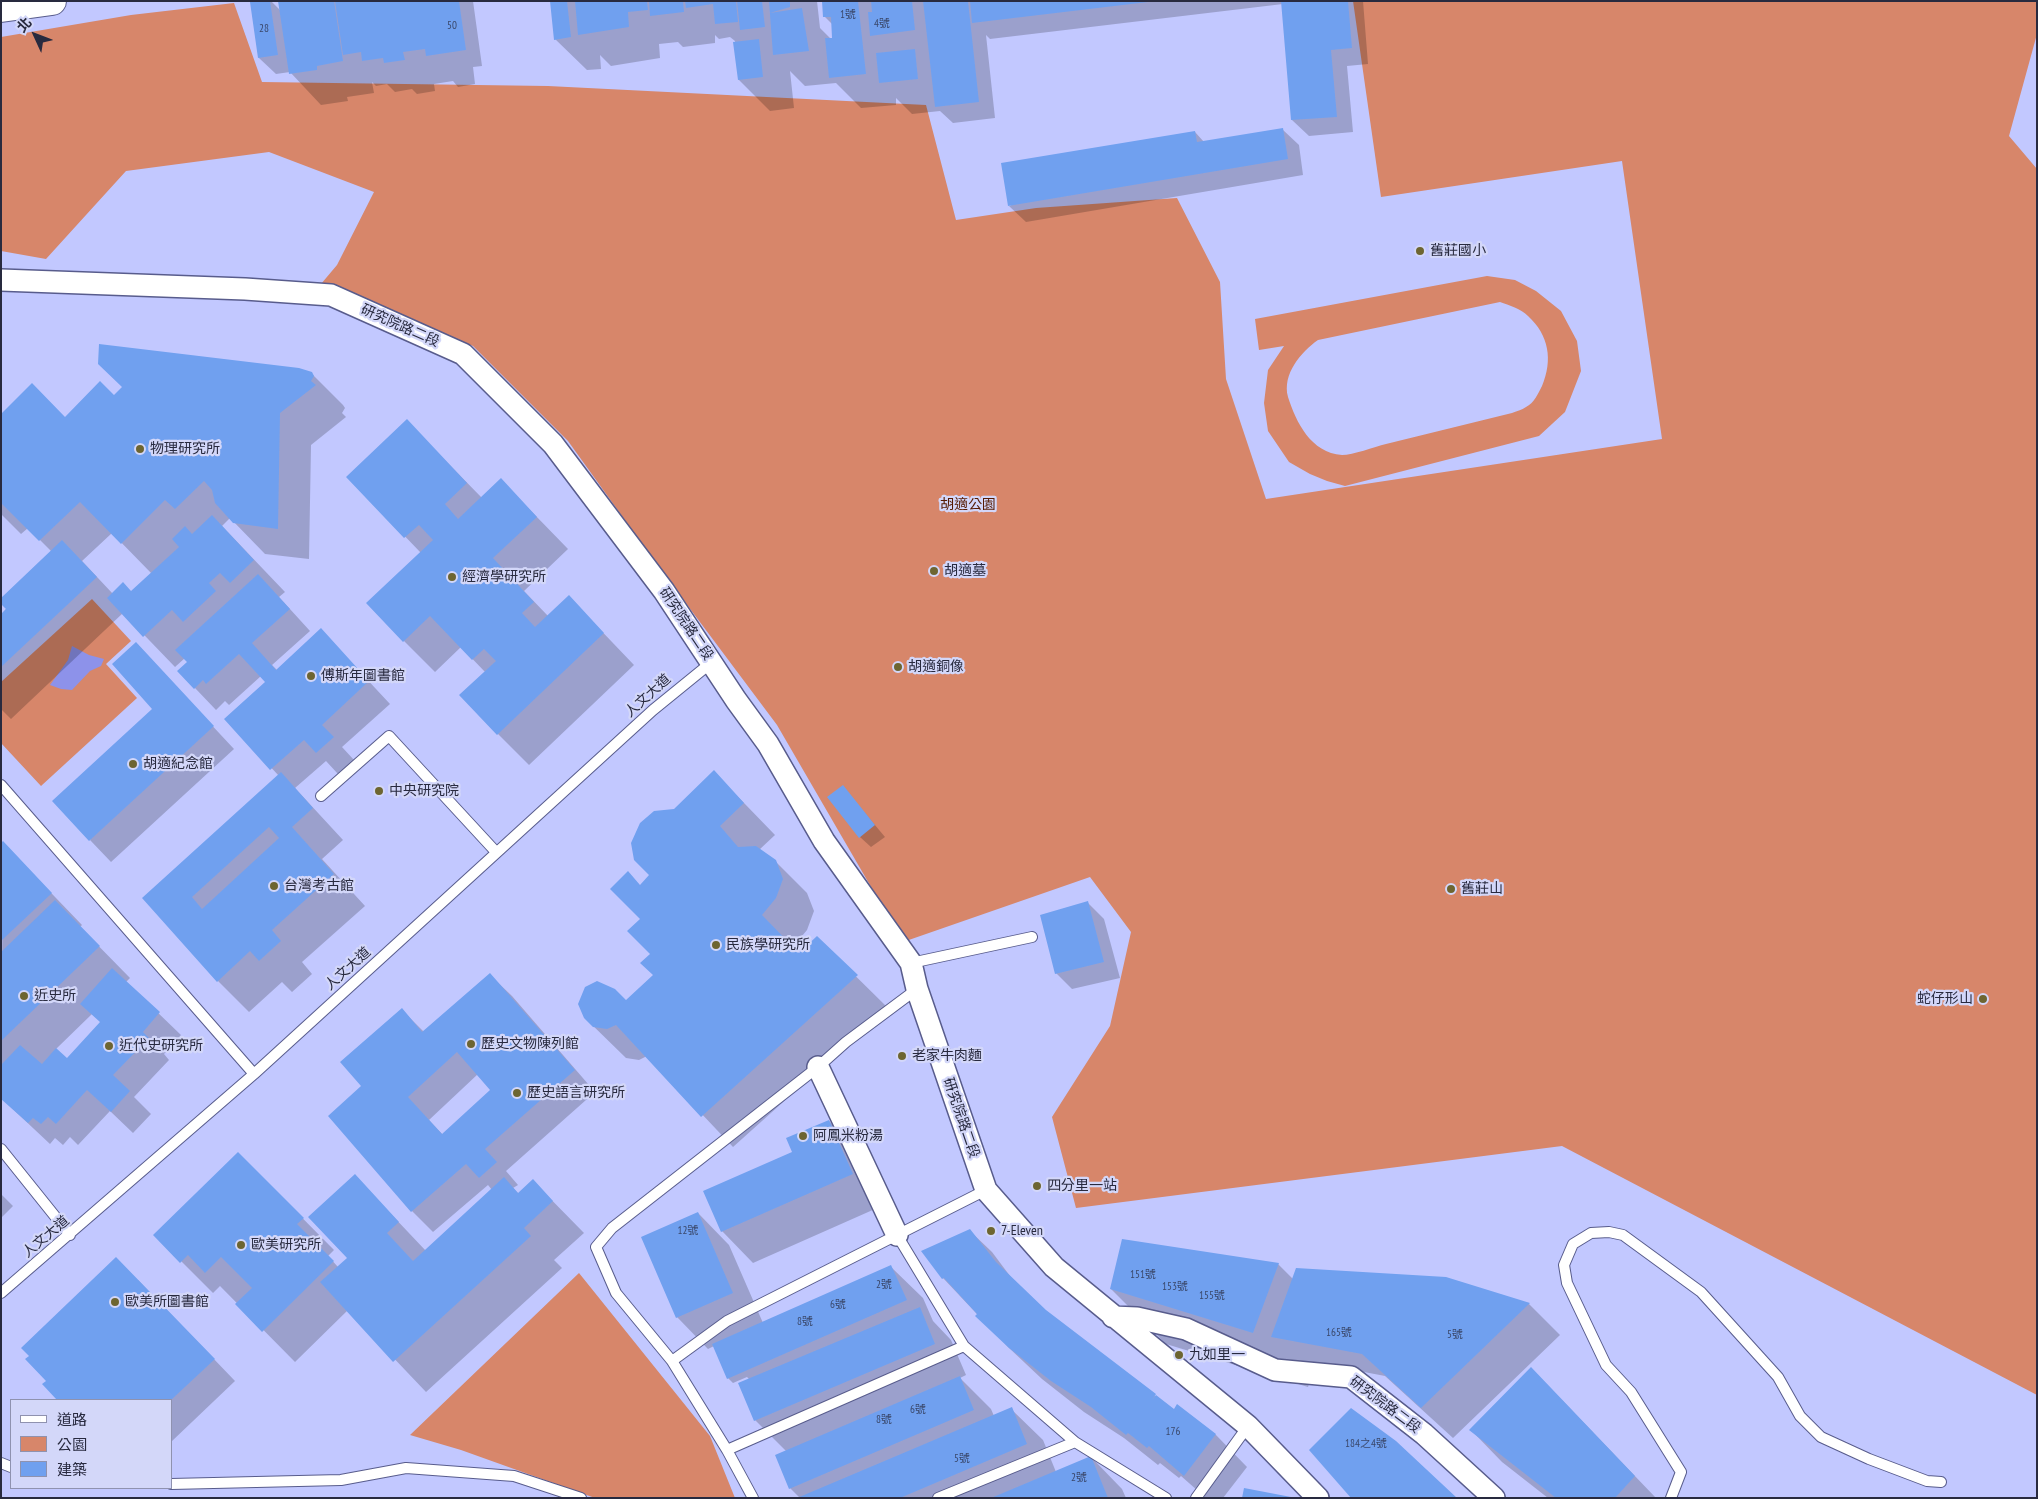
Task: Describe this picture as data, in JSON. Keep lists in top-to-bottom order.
{
  "streets": {
    "street": ["研究院路二段"],
    "lane": ["人文大道"]
  },
  "crossings": [
    ["研究院路二段", "人文大道"]
  ],
  "parks": ["胡適公園"],
  "places": [
    "舊莊國小",
    "物理研究所",
    "胡適墓",
    "經濟學研究所",
    "胡適銅像",
    "傅斯年圖書館",
    "胡適紀念館",
    "中央研究院",
    "台灣考古館",
    "舊莊山",
    "民族學研究所",
    "近史所",
    "蛇仔形山",
    "歷史文物陳列館",
    "近代史研究所",
    "老家牛肉麵",
    "歷史語言研究所",
    "阿鳳米粉湯",
    "四分里一站",
    "7-Eleven",
    "歐美研究所",
    "歐美所圖書館",
    "九如里一"
  ],
  "house_numbers": [
    "1號",
    "4號",
    "50",
    "28",
    "12號",
    "151號",
    "2號",
    "153號",
    "155號",
    "6號",
    "8號",
    "165號",
    "5號",
    "6號",
    "8號",
    "176",
    "184之4號",
    "5號",
    "2號"
  ],
  "legend": ["道路", "公園", "建築"],
  "north": "top left"
}
